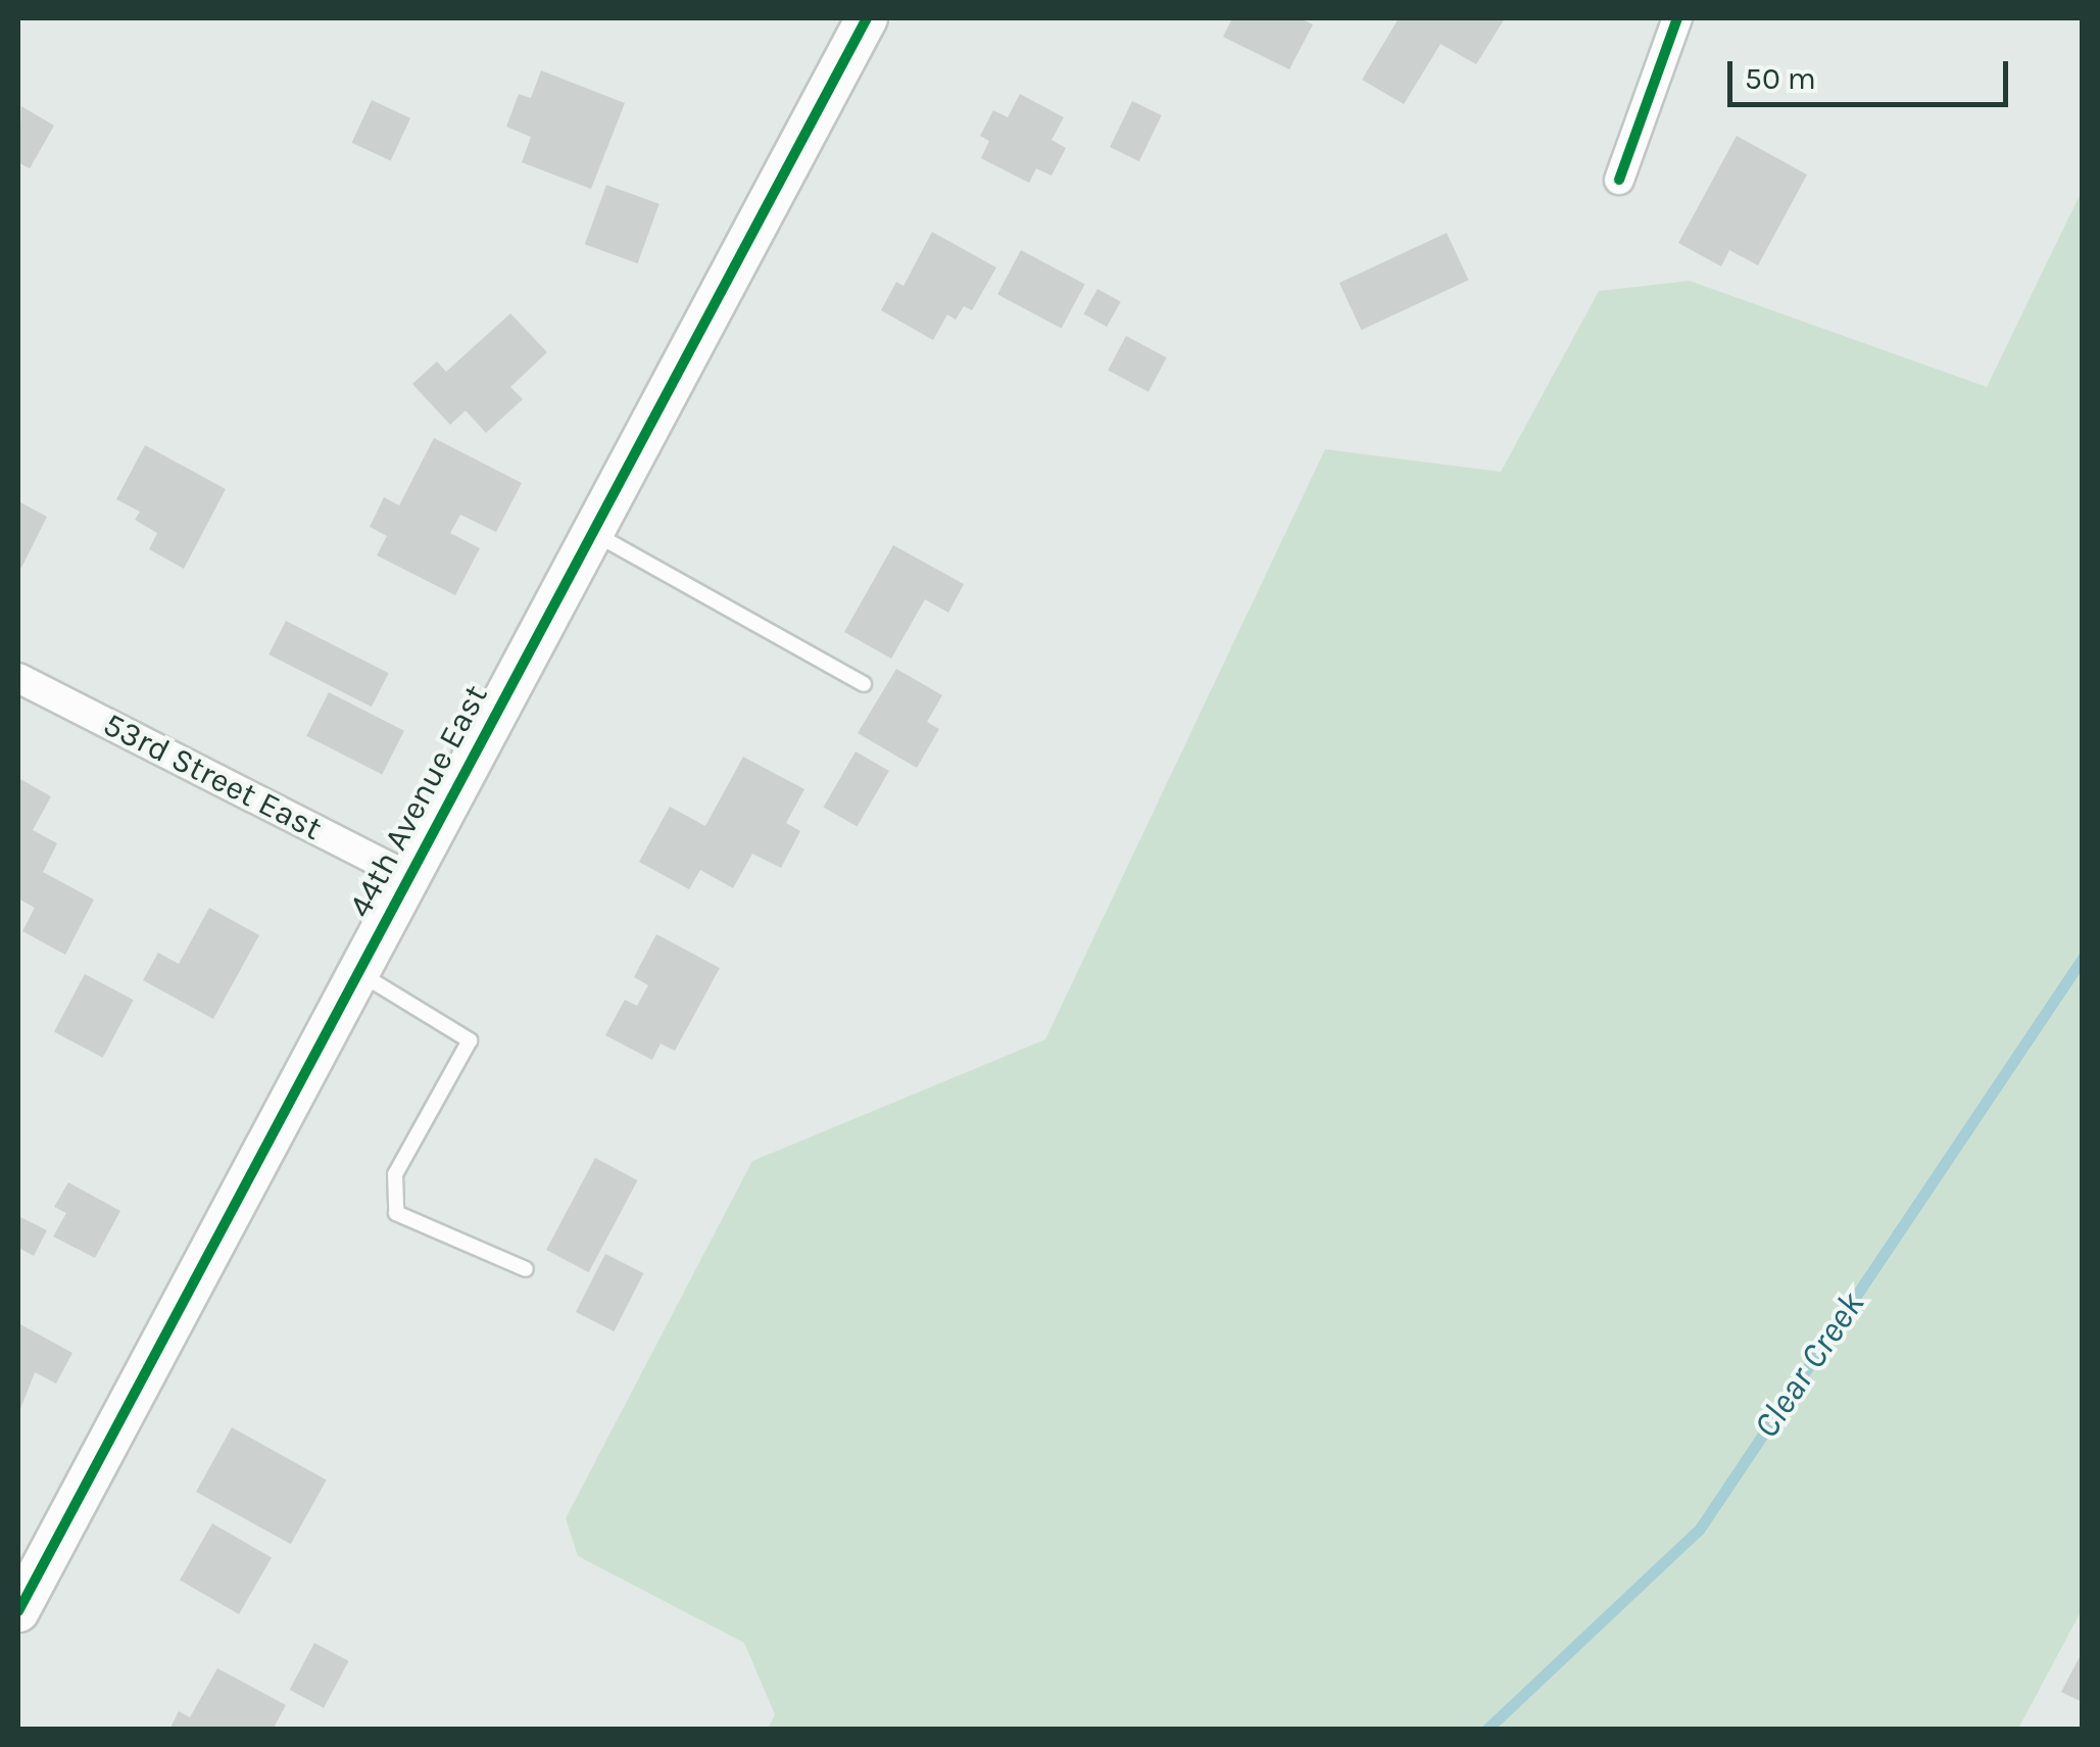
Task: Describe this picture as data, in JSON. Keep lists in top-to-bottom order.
{
  "streets": {
    "street": ["53rd Street East", "44th Avenue East"]
  },
  "crossings": [
    ["53rd Street East", "44th Avenue East"]
  ],
  "water": ["Clear Creek"],
  "scale_bar": "50 m"
}
